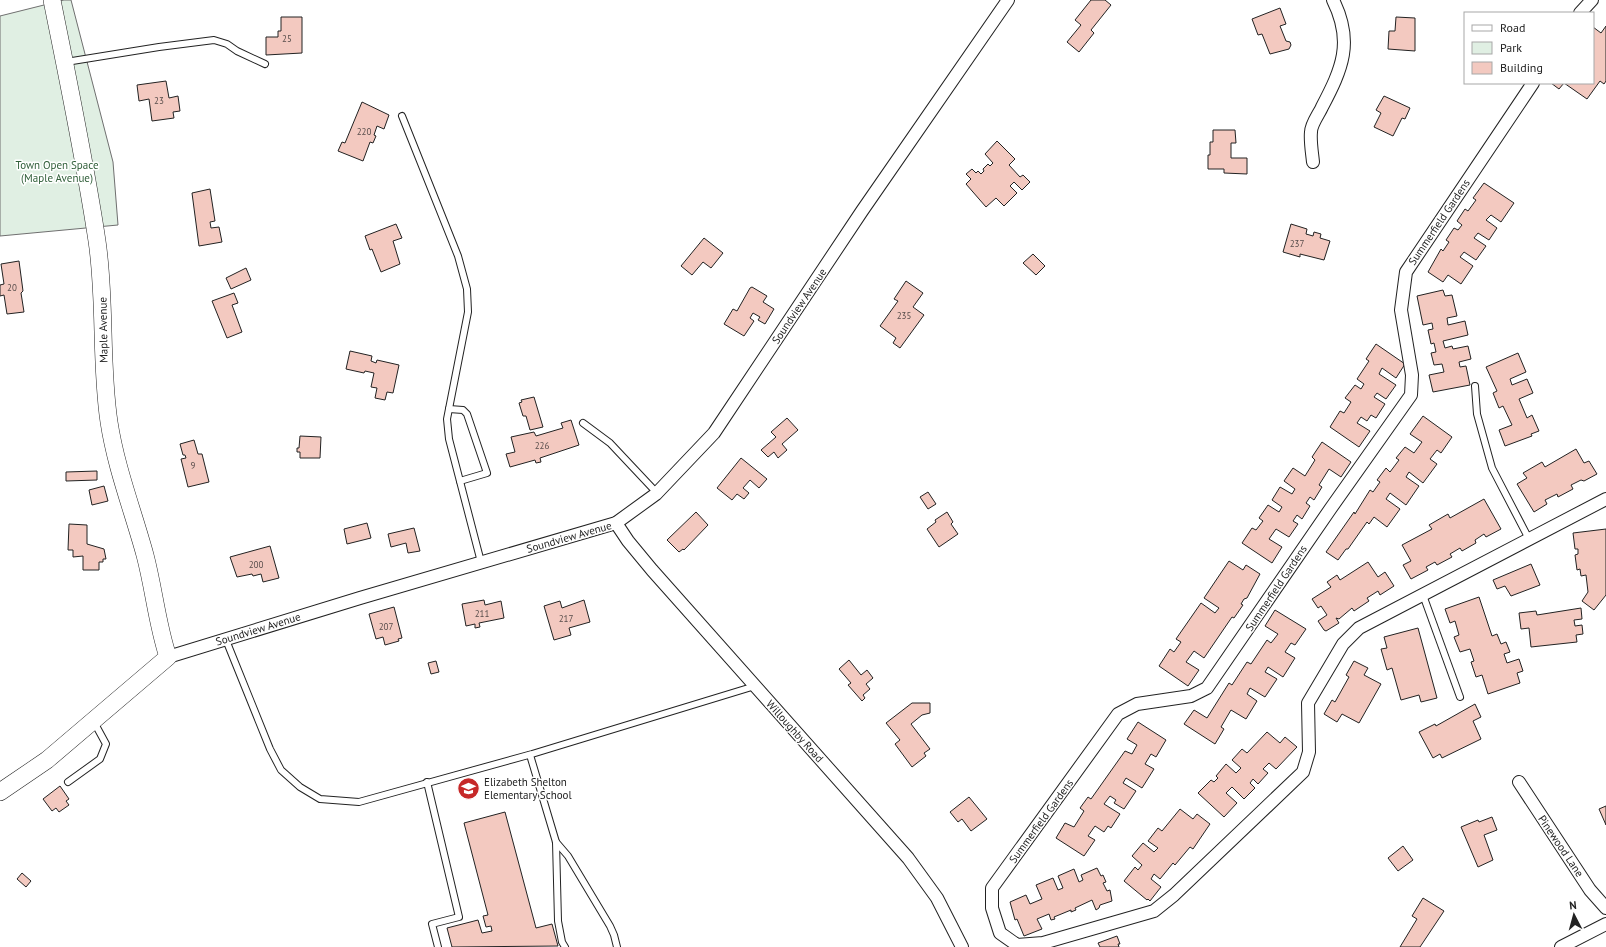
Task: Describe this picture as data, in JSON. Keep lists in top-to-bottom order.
{
  "streets": {
    "main road": ["Soundview Avenue", "Maple Avenue"],
    "street": ["Summerfield Gardens", "Willoughby Road", "Pinewood Lane"]
  },
  "crossings": [
    ["Soundview Avenue", "Maple Avenue"],
    ["Soundview Avenue", "Willoughby Road"]
  ],
  "parks": ["Town Open Space (Maple Avenue)"],
  "places": {
    "school or university": ["Elizabeth Shelton Elementary School"]
  },
  "house_numbers": [
    "25",
    "23",
    "220",
    "237",
    "20",
    "235",
    "226",
    "9",
    "200",
    "211",
    "217",
    "207"
  ],
  "legend": ["Road", "Park", "Building"],
  "north": "top"
}
